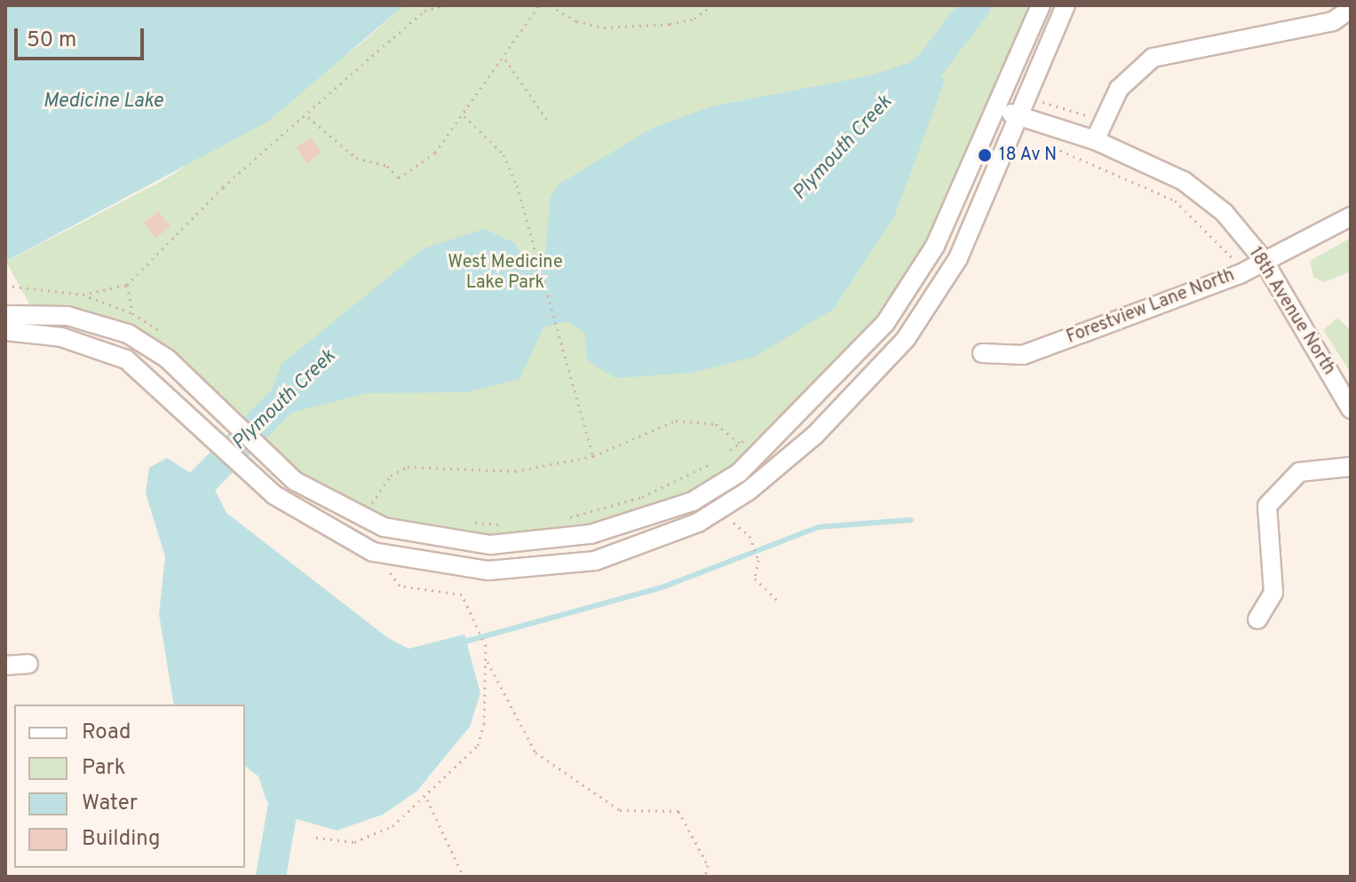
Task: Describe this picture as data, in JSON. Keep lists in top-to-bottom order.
{
  "streets": {
    "street": ["Forestview Lane North", "18th Avenue North"]
  },
  "crossings": [
    ["Forestview Lane North", "18th Avenue North"]
  ],
  "water": ["Medicine Lake", "Plymouth Creek"],
  "parks": ["West Medicine Lake Park"],
  "places": ["18 Av N"],
  "legend": [
    "Road",
    "Park",
    "Water",
    "Building"
  ],
  "scale_bar": "50 m"
}
